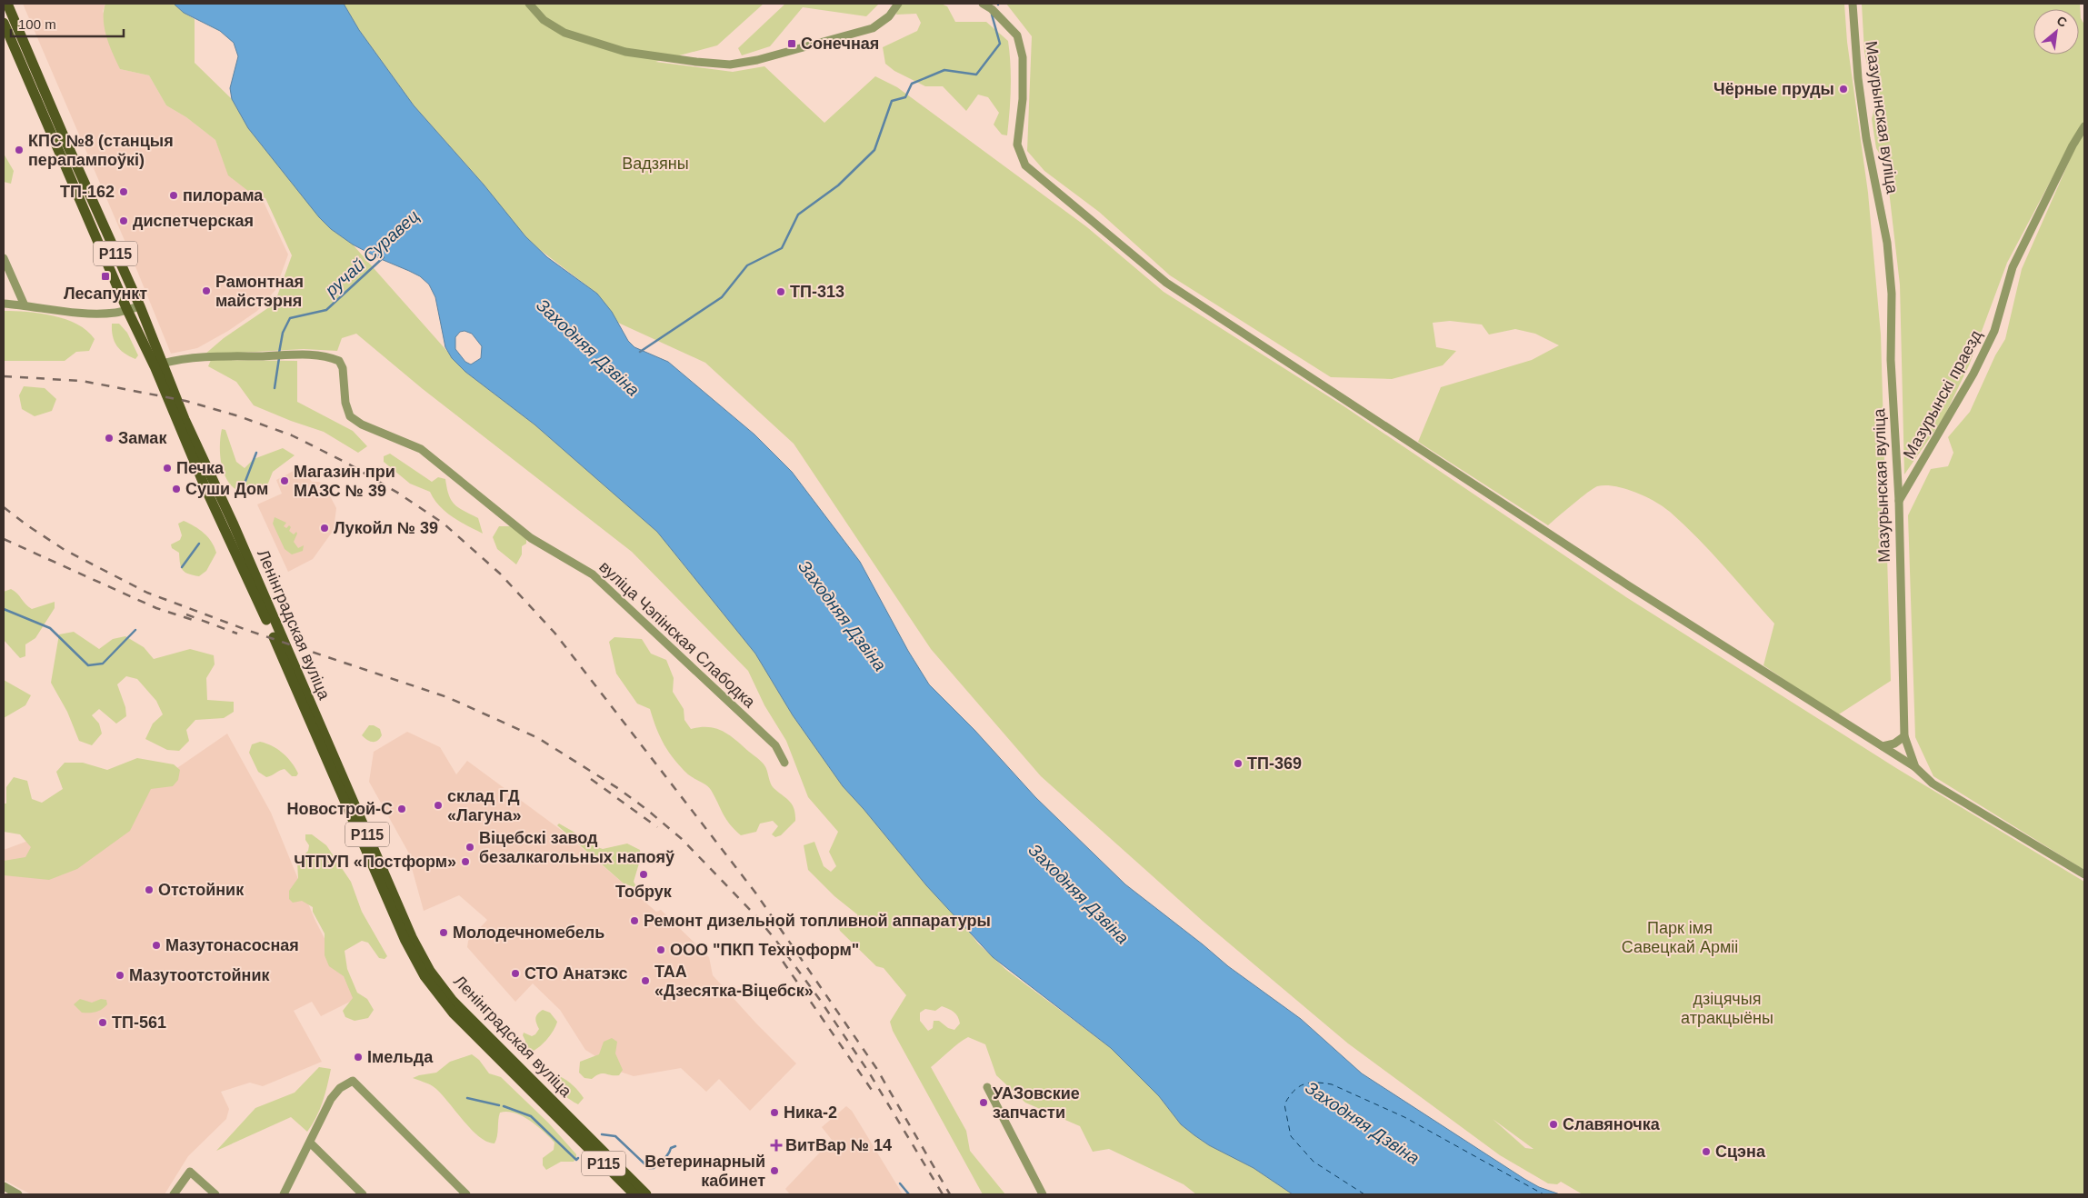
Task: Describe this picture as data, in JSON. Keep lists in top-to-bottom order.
{
  "streets": {
    "main road": ["Р115", "Ленінградская вуліца"],
    "street": ["Мазурынская вуліца", "Мазурынскі праезд", "вуліца Чэпінская Слабодка"]
  },
  "crossings": [
    ["Мазурынская вуліца", "Мазурынскі праезд"],
    ["Ленінградская вуліца", "вуліца Чэпінская Слабодка"]
  ],
  "water": ["ручай Суравец", "Заходняя Дзвіна"],
  "parks": ["Вадзяны", "Парк імя Савецкай Арміі", "дзіцячыя атракцыёны"],
  "places": {
    "transit": ["Сонечная", "Лесапункт"],
    "other": [
      "Чёрные пруды",
      "КПС №8 (станцыя перапампоўкі)",
      "ТП-162",
      "пилорама",
      "диспетчерская",
      "Рамонтная майстэрня",
      "ТП-313",
      "Замак",
      "Печка",
      "Магазин при МАЗС № 39",
      "Суши Дом",
      "Лукойл № 39",
      "ТП-369",
      "склад ГД «Лагуна»",
      "Новострой-С",
      "Віцебскі завод безалкагольных напояў",
      "ЧТПУП «Постформ»",
      "Тобрук",
      "Отстойник",
      "Ремонт дизельной топливной аппаратуры",
      "Молодечномебель",
      "Мазутонасосная",
      "ООО \"ПКП Техноформ\"",
      "СТО Анатэкс",
      "Мазутоотстойник",
      "ТАА «Дзесятка-Віцебск»",
      "ТП-561",
      "Імельда",
      "УАЗовские запчасти",
      "Ника-2",
      "Славяночка",
      "Сцэна",
      "Ветеринарный кабинет"
    ],
    "health": ["ВитВар № 14"]
  },
  "scale_bar": "100 m",
  "north": "top right"
}
